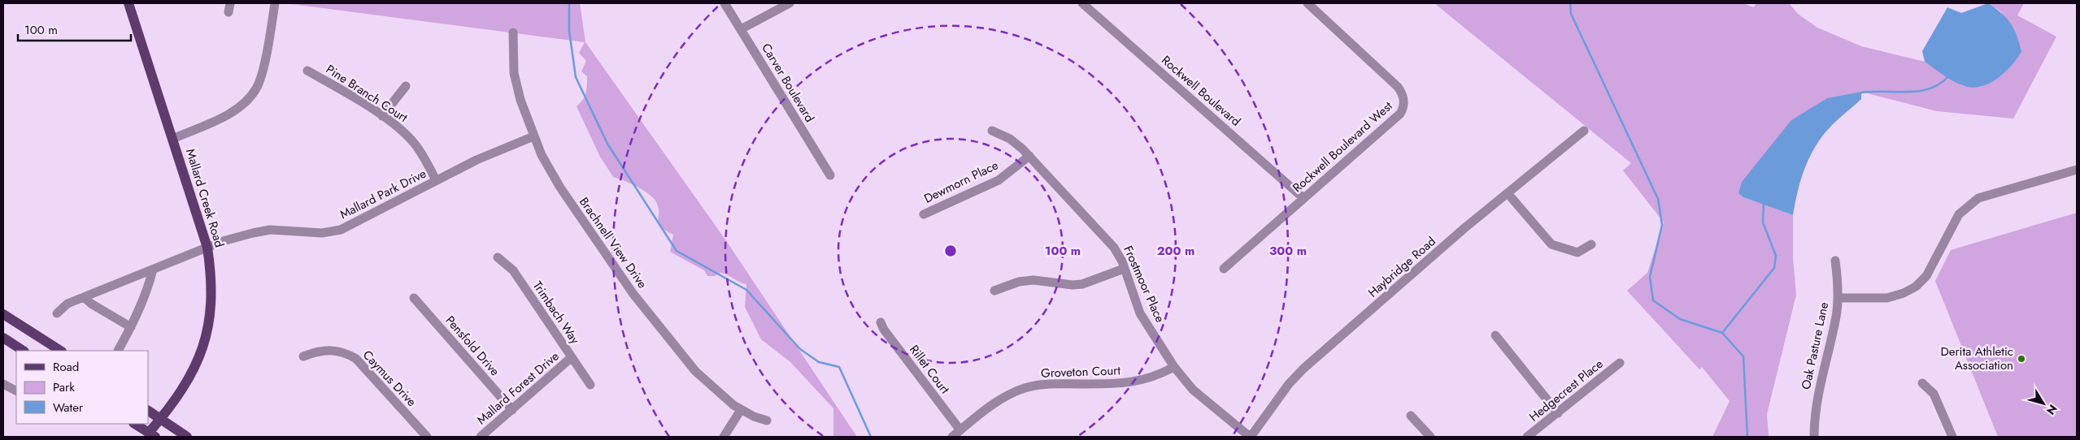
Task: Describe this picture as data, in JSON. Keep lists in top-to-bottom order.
{
  "streets": {
    "main road": ["Mallard Creek Road"],
    "street": [
      "Carver Boulevard",
      "Rockwell Boulevard",
      "Pine Branch Court",
      "Rockwell Boulevard West",
      "Dewmorn Place",
      "Mallard Park Drive",
      "Brachnell View Drive",
      "Haybridge Road",
      "Frostmoor Place",
      "Trimbach Way",
      "Pensfold Drive",
      "Oak Pasture Lane",
      "Rillet Court",
      "Groveton Court",
      "Caymus Drive",
      "Mallard Forest Drive",
      "Hedgecrest Place"
    ]
  },
  "crossings": [
    ["Rockwell Boulevard", "Rockwell Boulevard West"],
    ["Pine Branch Court", "Mallard Park Drive"],
    ["Dewmorn Place", "Frostmoor Place"],
    ["Mallard Park Drive", "Mallard Creek Road"],
    ["Mallard Park Drive", "Brachnell View Drive"],
    ["Haybridge Road", "Frostmoor Place"],
    ["Frostmoor Place", "Groveton Court"],
    ["Trimbach Way", "Mallard Forest Drive"],
    ["Pensfold Drive", "Mallard Forest Drive"],
    ["Rillet Court", "Groveton Court"]
  ],
  "places": ["Derita Athletic Association"],
  "legend": ["Road", "Park", "Water"],
  "scale_bar": "100 m",
  "north": "bottom right",
  "rings": ["100 m", "200 m", "300 m"]
}
